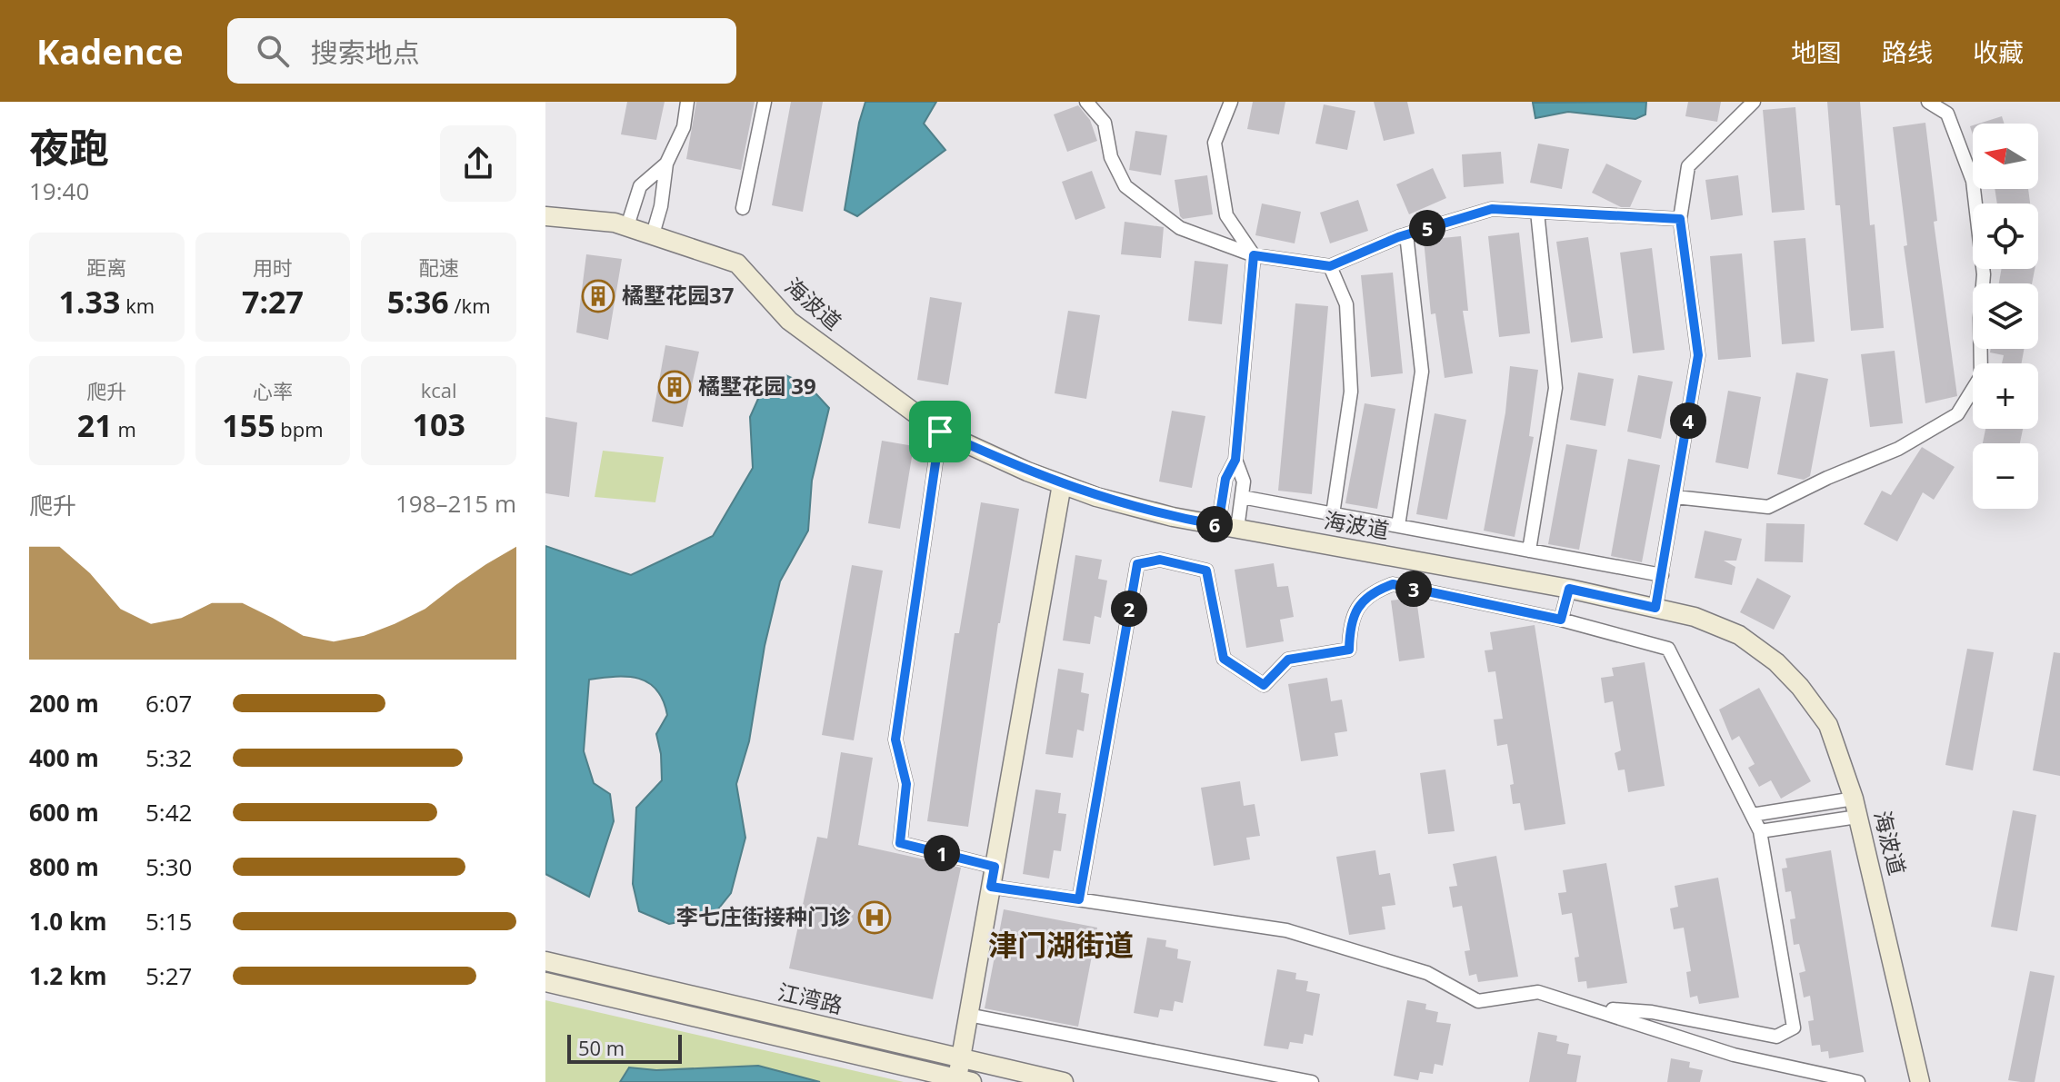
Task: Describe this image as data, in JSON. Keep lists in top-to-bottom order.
{
  "streets": {
    "street": ["海波道", "江湾路"]
  },
  "districts": ["津门湖街道"],
  "places": {
    "building": ["橘墅花园37", "橘墅花园 39"],
    "hospital": ["李七庄街接种门诊"]
  },
  "scale_bar": "50 m",
  "north": "left",
  "page": {
    "header": "Kadence",
    "search": "搜索地点",
    "nav": ["地图", "路线", "收藏"],
    "heading": ["夜跑", "19:40"],
    "map_buttons": ["+", "−"],
    "pins": [
      "5",
      "4",
      "6",
      "3",
      "2",
      "1"
    ],
    "stats": [
      ["距离", "1.33 km"],
      ["用时", "7:27"],
      ["配速", "5:36 /km"],
      ["爬升", "21 m"],
      ["心率", "155 bpm"],
      ["kcal", "103"]
    ],
    "chart": ["爬升", "198–215 m"],
    "list": [
      {
        "name": "200 m",
        "note": "6:07"
      },
      {
        "name": "400 m",
        "note": "5:32"
      },
      {
        "name": "600 m",
        "note": "5:42"
      },
      {
        "name": "800 m",
        "note": "5:30"
      },
      {
        "name": "1.0 km",
        "note": "5:15"
      },
      {
        "name": "1.2 km",
        "note": "5:27"
      }
    ],
    "scale": "50 m"
  }
}
